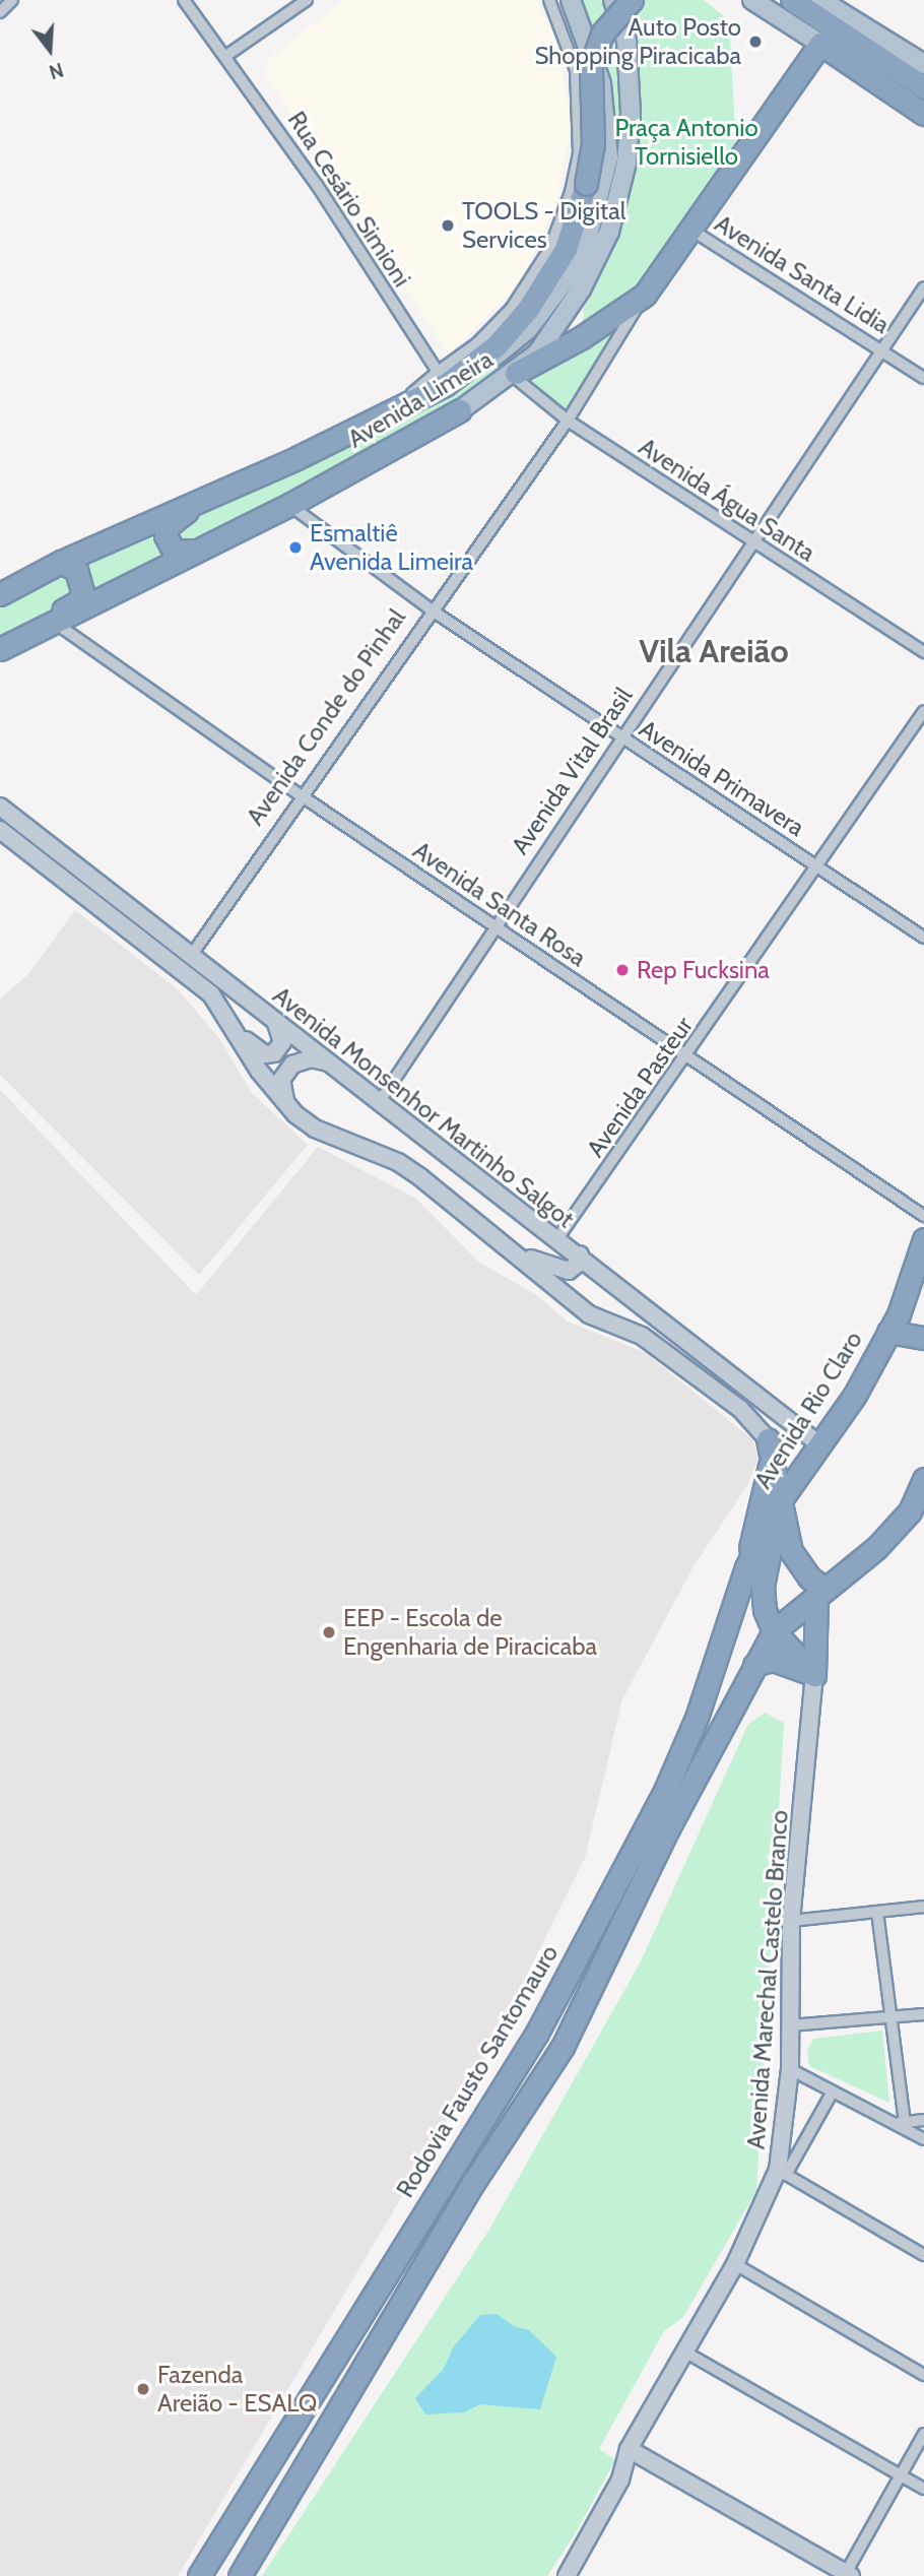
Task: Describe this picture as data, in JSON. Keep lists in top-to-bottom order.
{
  "streets": {
    "highway": [
      "Avenida Limeira",
      "Avenida Conde do Pinhal",
      "Avenida Rio Claro",
      "Rodovia Fausto Santomauro"
    ],
    "main road": ["Avenida Monsenhor Martinho Salgot", "Avenida Marechal Castelo Branco"],
    "street": [
      "Rua Cesário Simioni",
      "Avenida Santa Lidia",
      "Avenida Água Santa",
      "Avenida Vital Brasil",
      "Avenida Primavera",
      "Avenida Santa Rosa",
      "Avenida Pasteur"
    ]
  },
  "crossings": [
    ["Rua Cesário Simioni", "Avenida Limeira"],
    ["Avenida Santa Lidia", "Avenida Conde do Pinhal"],
    ["Avenida Santa Lidia", "Avenida Vital Brasil"],
    ["Avenida Limeira", "Avenida Água Santa"],
    ["Avenida Limeira", "Avenida Conde do Pinhal"],
    ["Avenida Limeira", "Avenida Primavera"],
    ["Avenida Limeira", "Avenida Santa Rosa"],
    ["Avenida Água Santa", "Avenida Conde do Pinhal"],
    ["Avenida Água Santa", "Avenida Vital Brasil"],
    ["Avenida Conde do Pinhal", "Avenida Primavera"],
    ["Avenida Conde do Pinhal", "Avenida Santa Rosa"],
    ["Avenida Conde do Pinhal", "Avenida Monsenhor Martinho Salgot"],
    ["Avenida Vital Brasil", "Avenida Primavera"],
    ["Avenida Vital Brasil", "Avenida Santa Rosa"],
    ["Avenida Vital Brasil", "Avenida Monsenhor Martinho Salgot"],
    ["Avenida Primavera", "Avenida Pasteur"],
    ["Avenida Santa Rosa", "Avenida Pasteur"],
    ["Avenida Pasteur", "Avenida Monsenhor Martinho Salgot"],
    ["Avenida Monsenhor Martinho Salgot", "Avenida Rio Claro"],
    ["Avenida Rio Claro", "Rodovia Fausto Santomauro"]
  ],
  "districts": ["Vila Areião"],
  "parks": ["Praça Antonio Tornisiello"],
  "places": [
    "Auto Posto Shopping Piracicaba",
    "TOOLS - Digital Services",
    "Esmaltiê Avenida Limeira",
    "Rep Fucksina",
    "EEP - Escola de Engenharia de Piracicaba",
    "Fazenda Areião - ESALQ"
  ],
  "north": "bottom"
}
